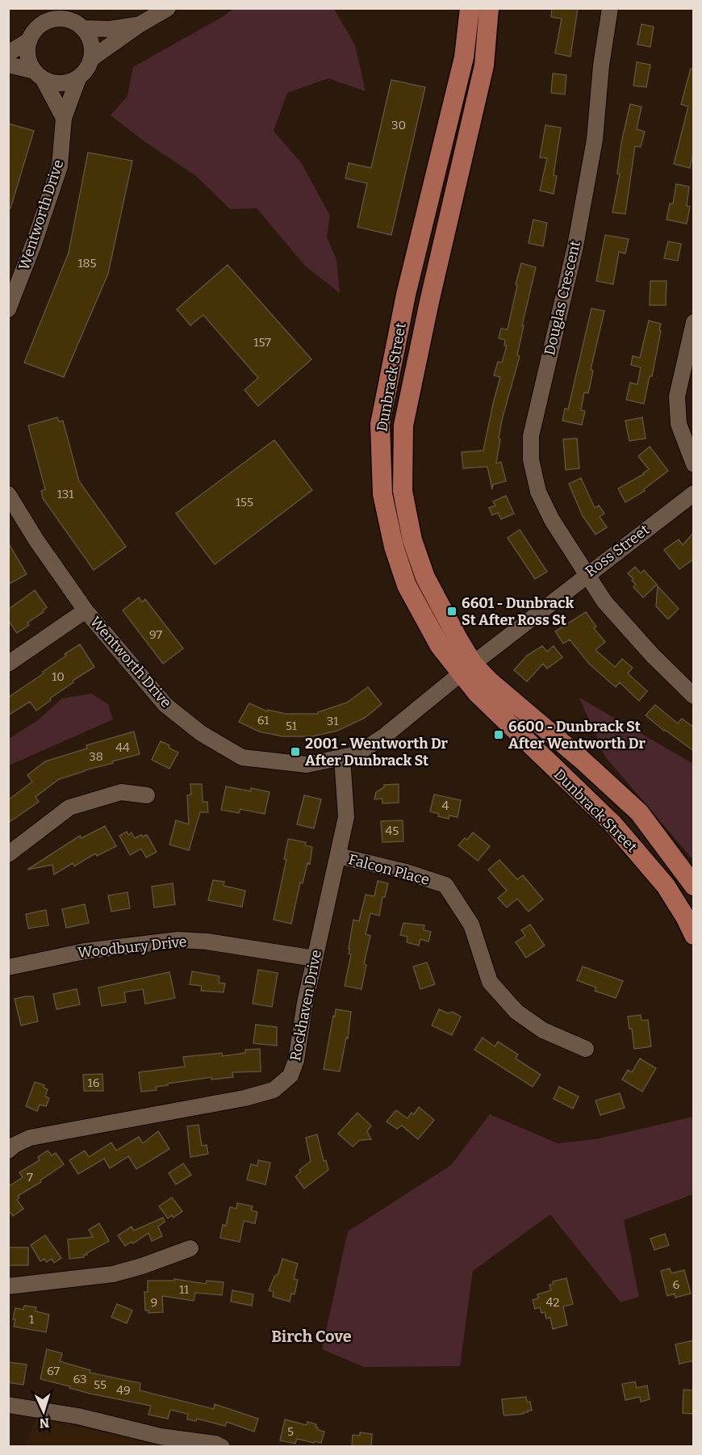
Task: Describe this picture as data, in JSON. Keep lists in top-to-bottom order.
{
  "streets": {
    "main road": ["Dunbrack Street"],
    "street": [
      "Wentworth Drive",
      "Douglas Crescent",
      "Ross Street",
      "Falcon Place",
      "Woodbury Drive",
      "Rockhaven Drive"
    ]
  },
  "crossings": [
    ["Wentworth Drive", "Dunbrack Street"],
    ["Wentworth Drive", "Ross Street"],
    ["Wentworth Drive", "Rockhaven Drive"],
    ["Douglas Crescent", "Ross Street"],
    ["Dunbrack Street", "Ross Street"],
    ["Falcon Place", "Rockhaven Drive"],
    ["Woodbury Drive", "Rockhaven Drive"]
  ],
  "districts": ["Birch Cove"],
  "places": {
    "transit": ["6601 - Dunbrack St After Ross St", "6600 - Dunbrack St After Wentworth Dr", "2001 - Wentworth Dr After Dunbrack St"]
  },
  "house_numbers": [
    "30",
    "185",
    "157",
    "131",
    "155",
    "97",
    "10",
    "61",
    "31",
    "51",
    "44",
    "38",
    "4",
    "45",
    "16",
    "7",
    "6",
    "11",
    "9",
    "42",
    "1",
    "67",
    "63",
    "55",
    "49",
    "5"
  ],
  "north": "bottom"
}
